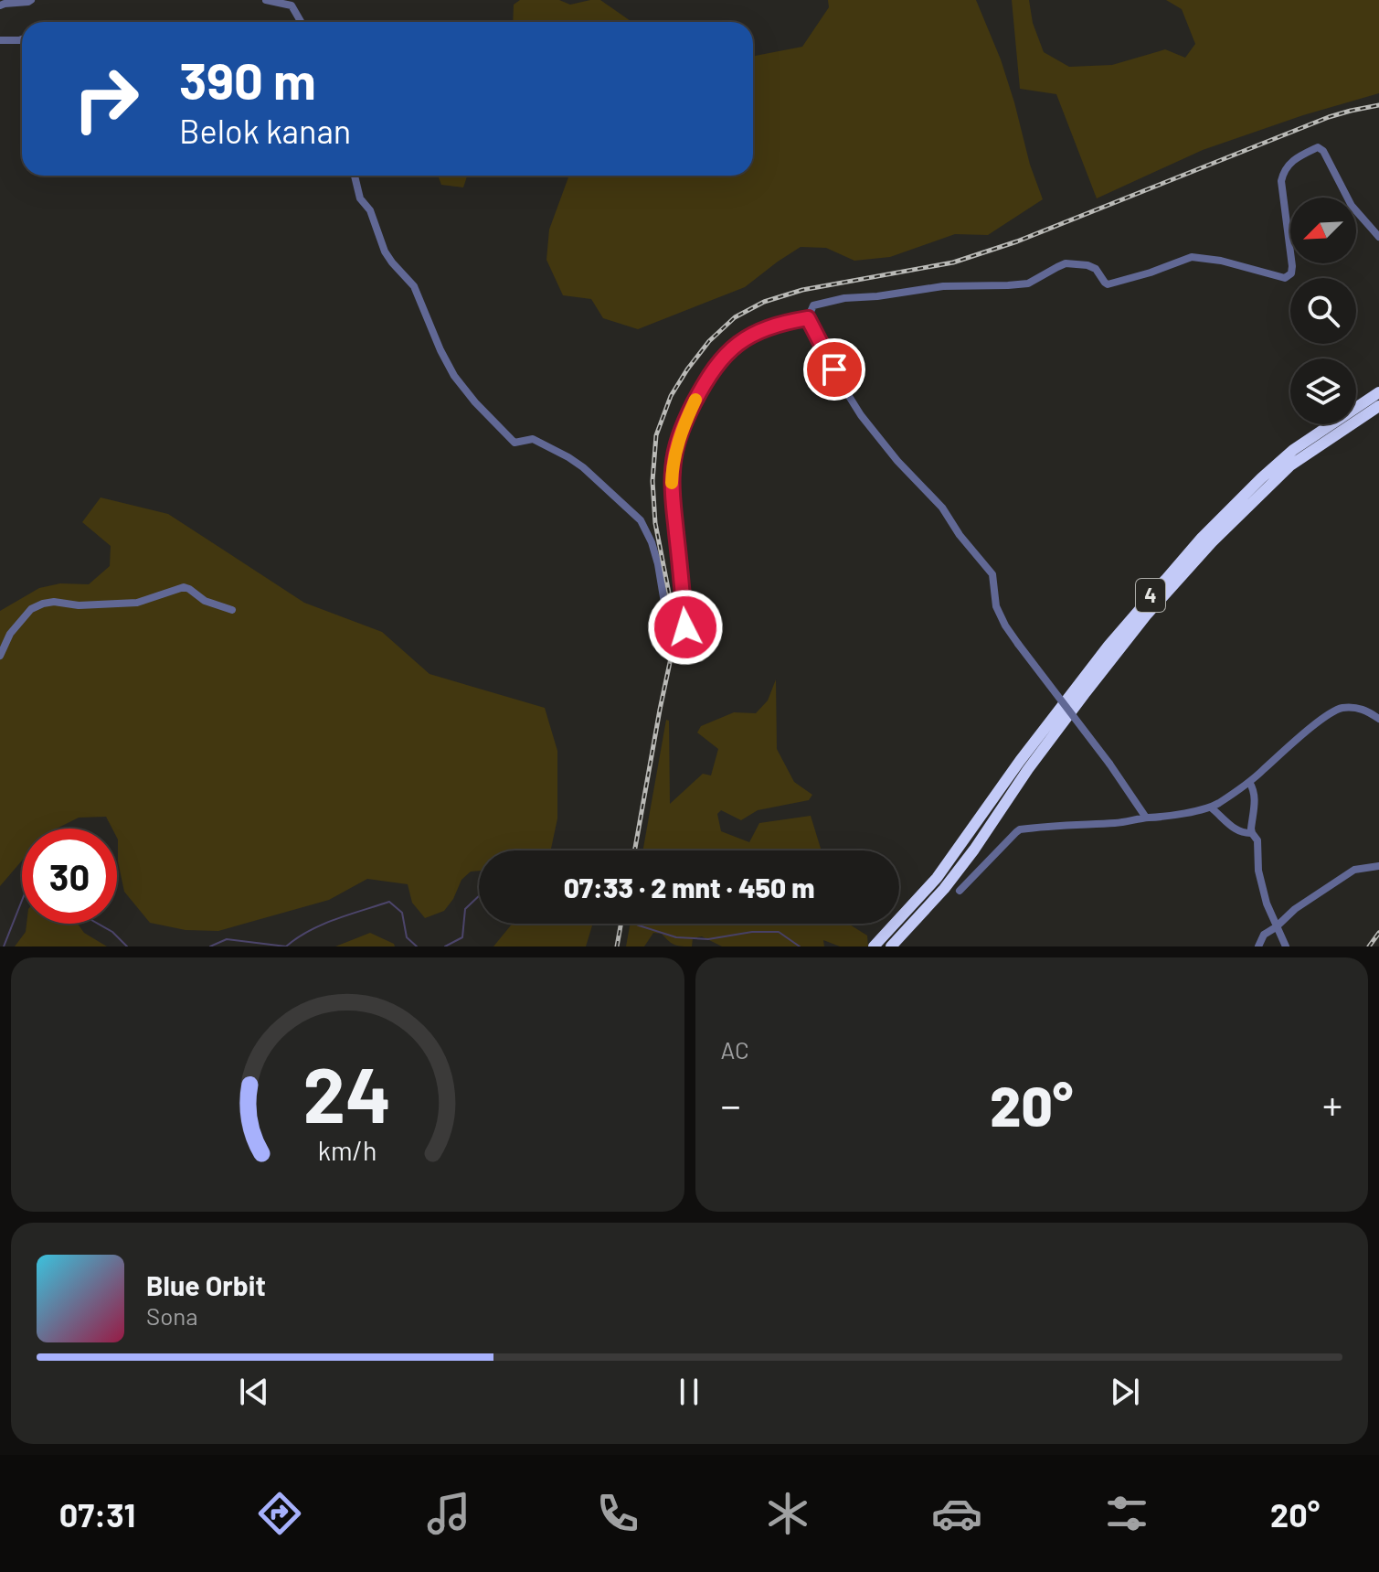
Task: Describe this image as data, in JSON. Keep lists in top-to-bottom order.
{
  "streets": {
    "highway": ["4"]
  },
  "north": "bottom left",
  "page": {
    "turn": ["390 m", "Belok kanan"],
    "limit": "30",
    "trip": "07:33 · 2 mnt · 450 m",
    "tile": "AC",
    "heat": ["−", "20°", "+"],
    "song": ["Blue Orbit", "Sona"],
    "tabs": ["07:31", "20°"],
    "gauge": ["24", "km/h"]
  }
}
